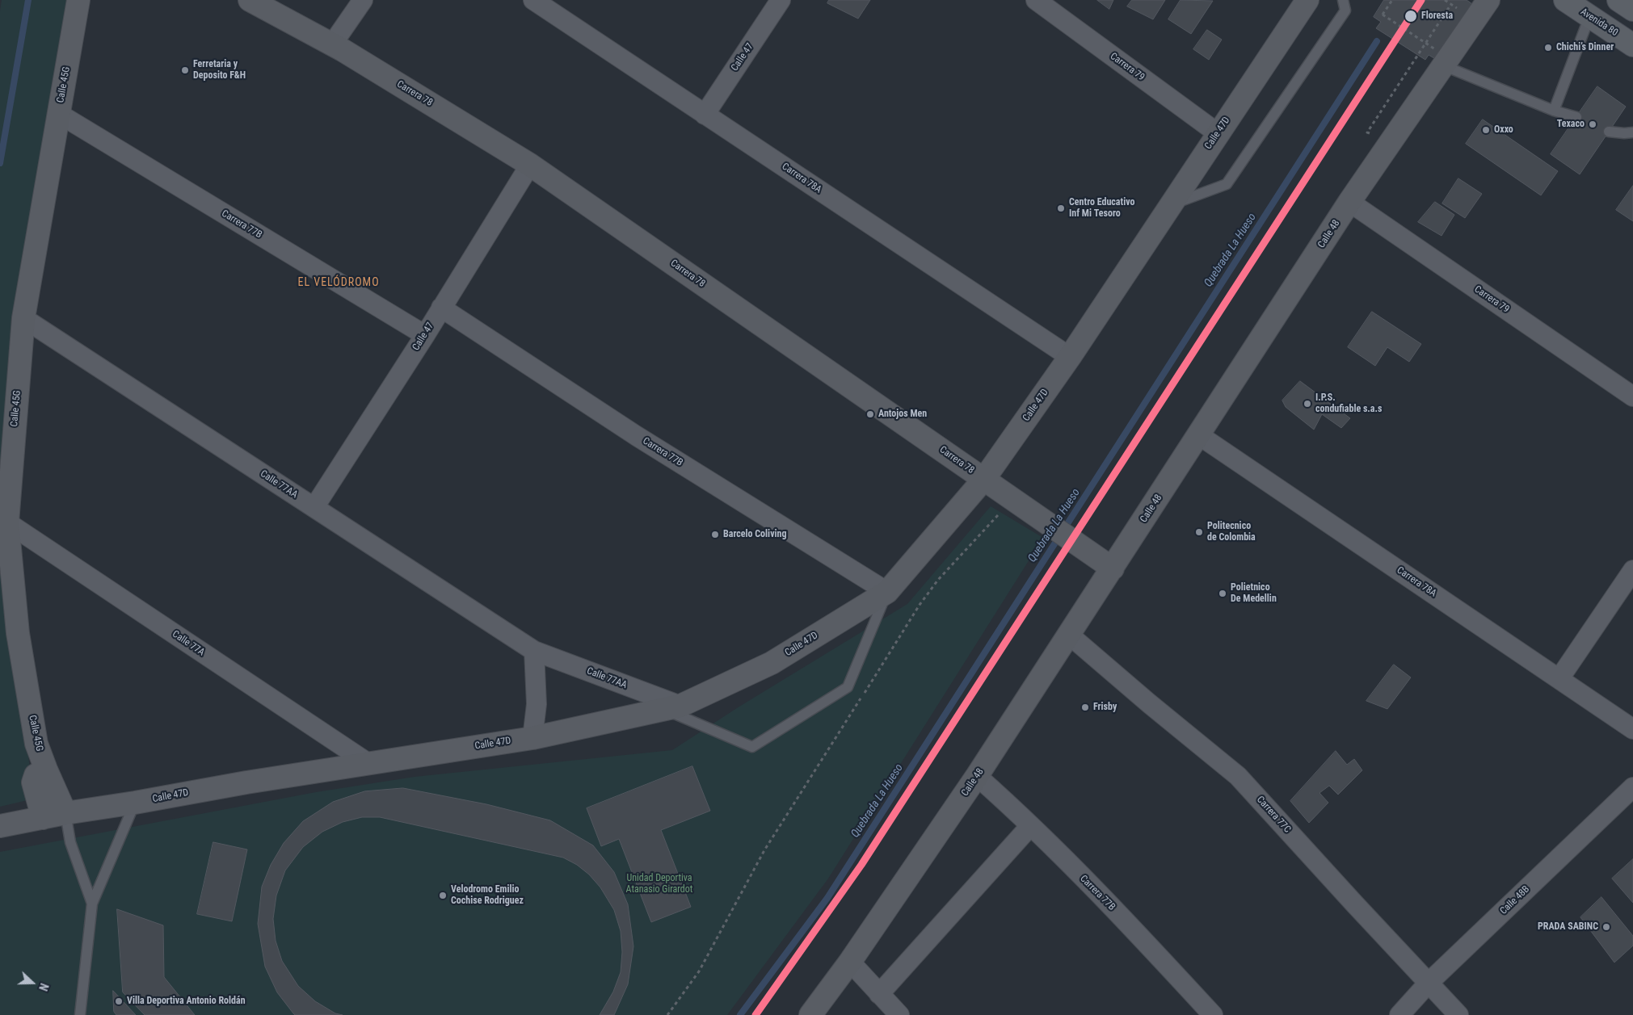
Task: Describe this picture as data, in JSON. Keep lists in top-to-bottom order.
{
  "streets": {
    "main road": [
      "Avenida 80",
      "Calle 45G",
      "Carrera 78",
      "Calle 47D",
      "Calle 48"
    ],
    "street": [
      "Calle 47",
      "Carrera 79",
      "Carrera 78A",
      "Carrera 77B",
      "Calle 77AA",
      "Calle 77A",
      "Carrera 77C",
      "Calle 48B"
    ]
  },
  "crossings": [
    ["Calle 47", "Carrera 78"],
    ["Calle 47", "Carrera 78A"],
    ["Calle 47", "Carrera 77B"],
    ["Calle 47", "Calle 77AA"],
    ["Carrera 79", "Calle 47D"],
    ["Carrera 79", "Calle 48"],
    ["Calle 45G", "Calle 47D"],
    ["Calle 45G", "Carrera 77B"],
    ["Calle 45G", "Calle 77AA"],
    ["Calle 45G", "Calle 77A"],
    ["Carrera 78", "Calle 47D"],
    ["Carrera 78", "Calle 48"],
    ["Calle 47D", "Carrera 78A"],
    ["Calle 47D", "Carrera 77B"],
    ["Calle 47D", "Calle 77AA"],
    ["Calle 47D", "Calle 77A"],
    ["Carrera 78A", "Calle 48"],
    ["Carrera 77B", "Calle 48"],
    ["Calle 48", "Carrera 77C"],
    ["Carrera 77C", "Calle 48B"]
  ],
  "districts": ["EL VELÓDROMO"],
  "water": ["Quebrada La Hueso"],
  "parks": ["Unidad Deportiva Atanasio Girardot"],
  "places": [
    "Floresta",
    "Chichi’s Dinner",
    "Ferretaria y Deposito F&H",
    "Texaco",
    "Oxxo",
    "Centro Educativo Inf Mi Tesoro",
    "I.P.S. condufiable s.a.s",
    "Antojos Men",
    "Politecnico de Colombia",
    "Barcelo Coliving",
    "Polietnico De Medellin",
    "Frisby",
    "Velodromo Emilio Cochise Rodriguez",
    "PRADA SABINC",
    "Villa Deportiva Antonio Roldán"
  ],
  "north": "right"
}
